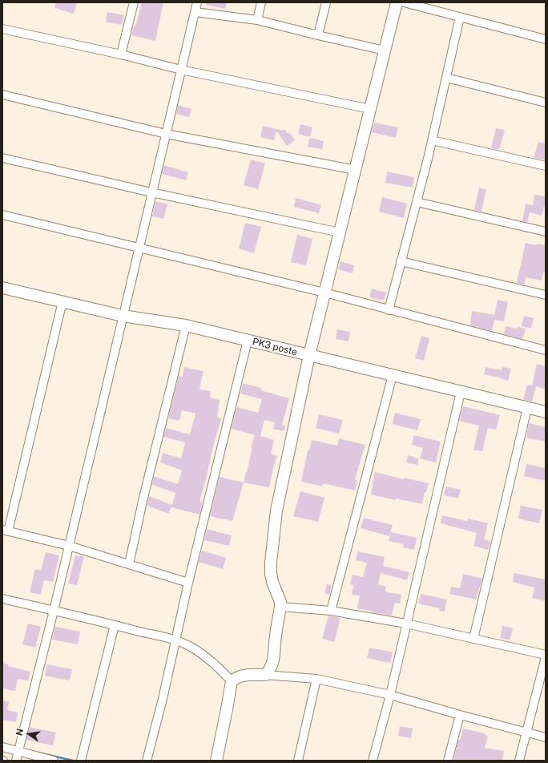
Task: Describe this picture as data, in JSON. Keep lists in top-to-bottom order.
{
  "streets": {
    "street": ["PK3 poste"]
  },
  "north": "left"
}
